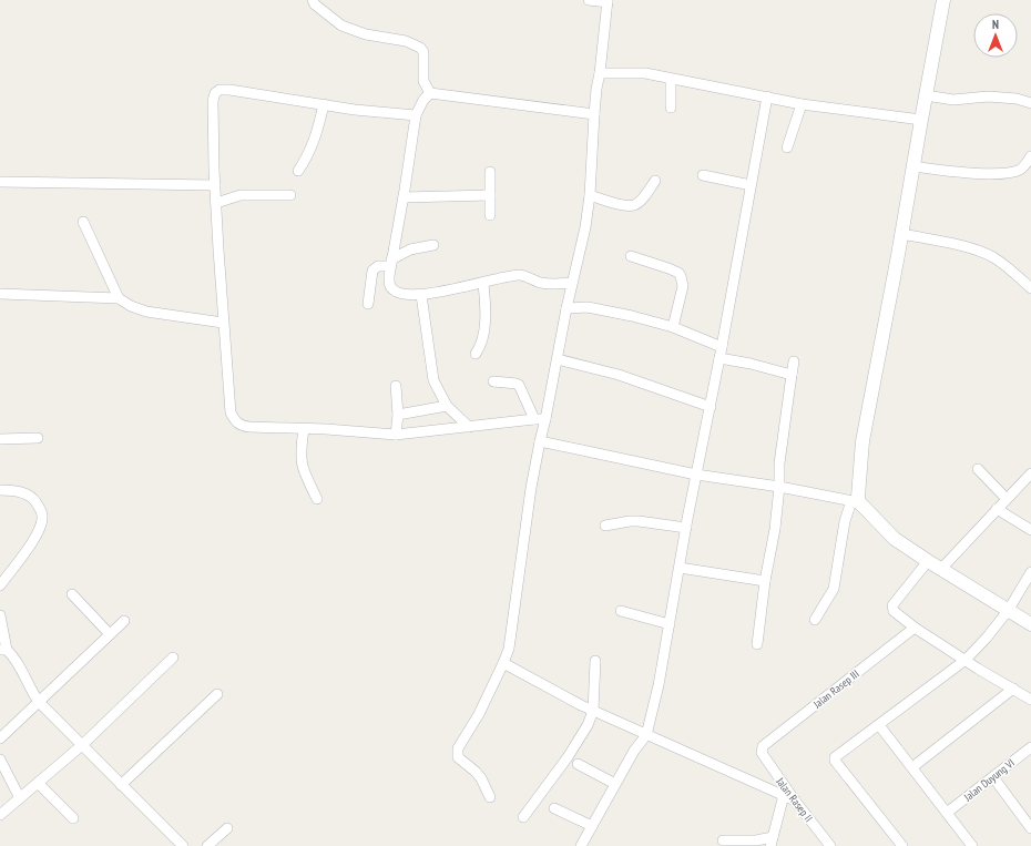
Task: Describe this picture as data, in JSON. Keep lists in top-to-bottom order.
{
  "streets": {
    "street": ["Jalan Rasep III", "Jalan Duyung VI", "Jalan Rasep II"]
  },
  "crossings": [
    ["Jalan Rasep III", "Jalan Rasep II"]
  ],
  "north": "top"
}
